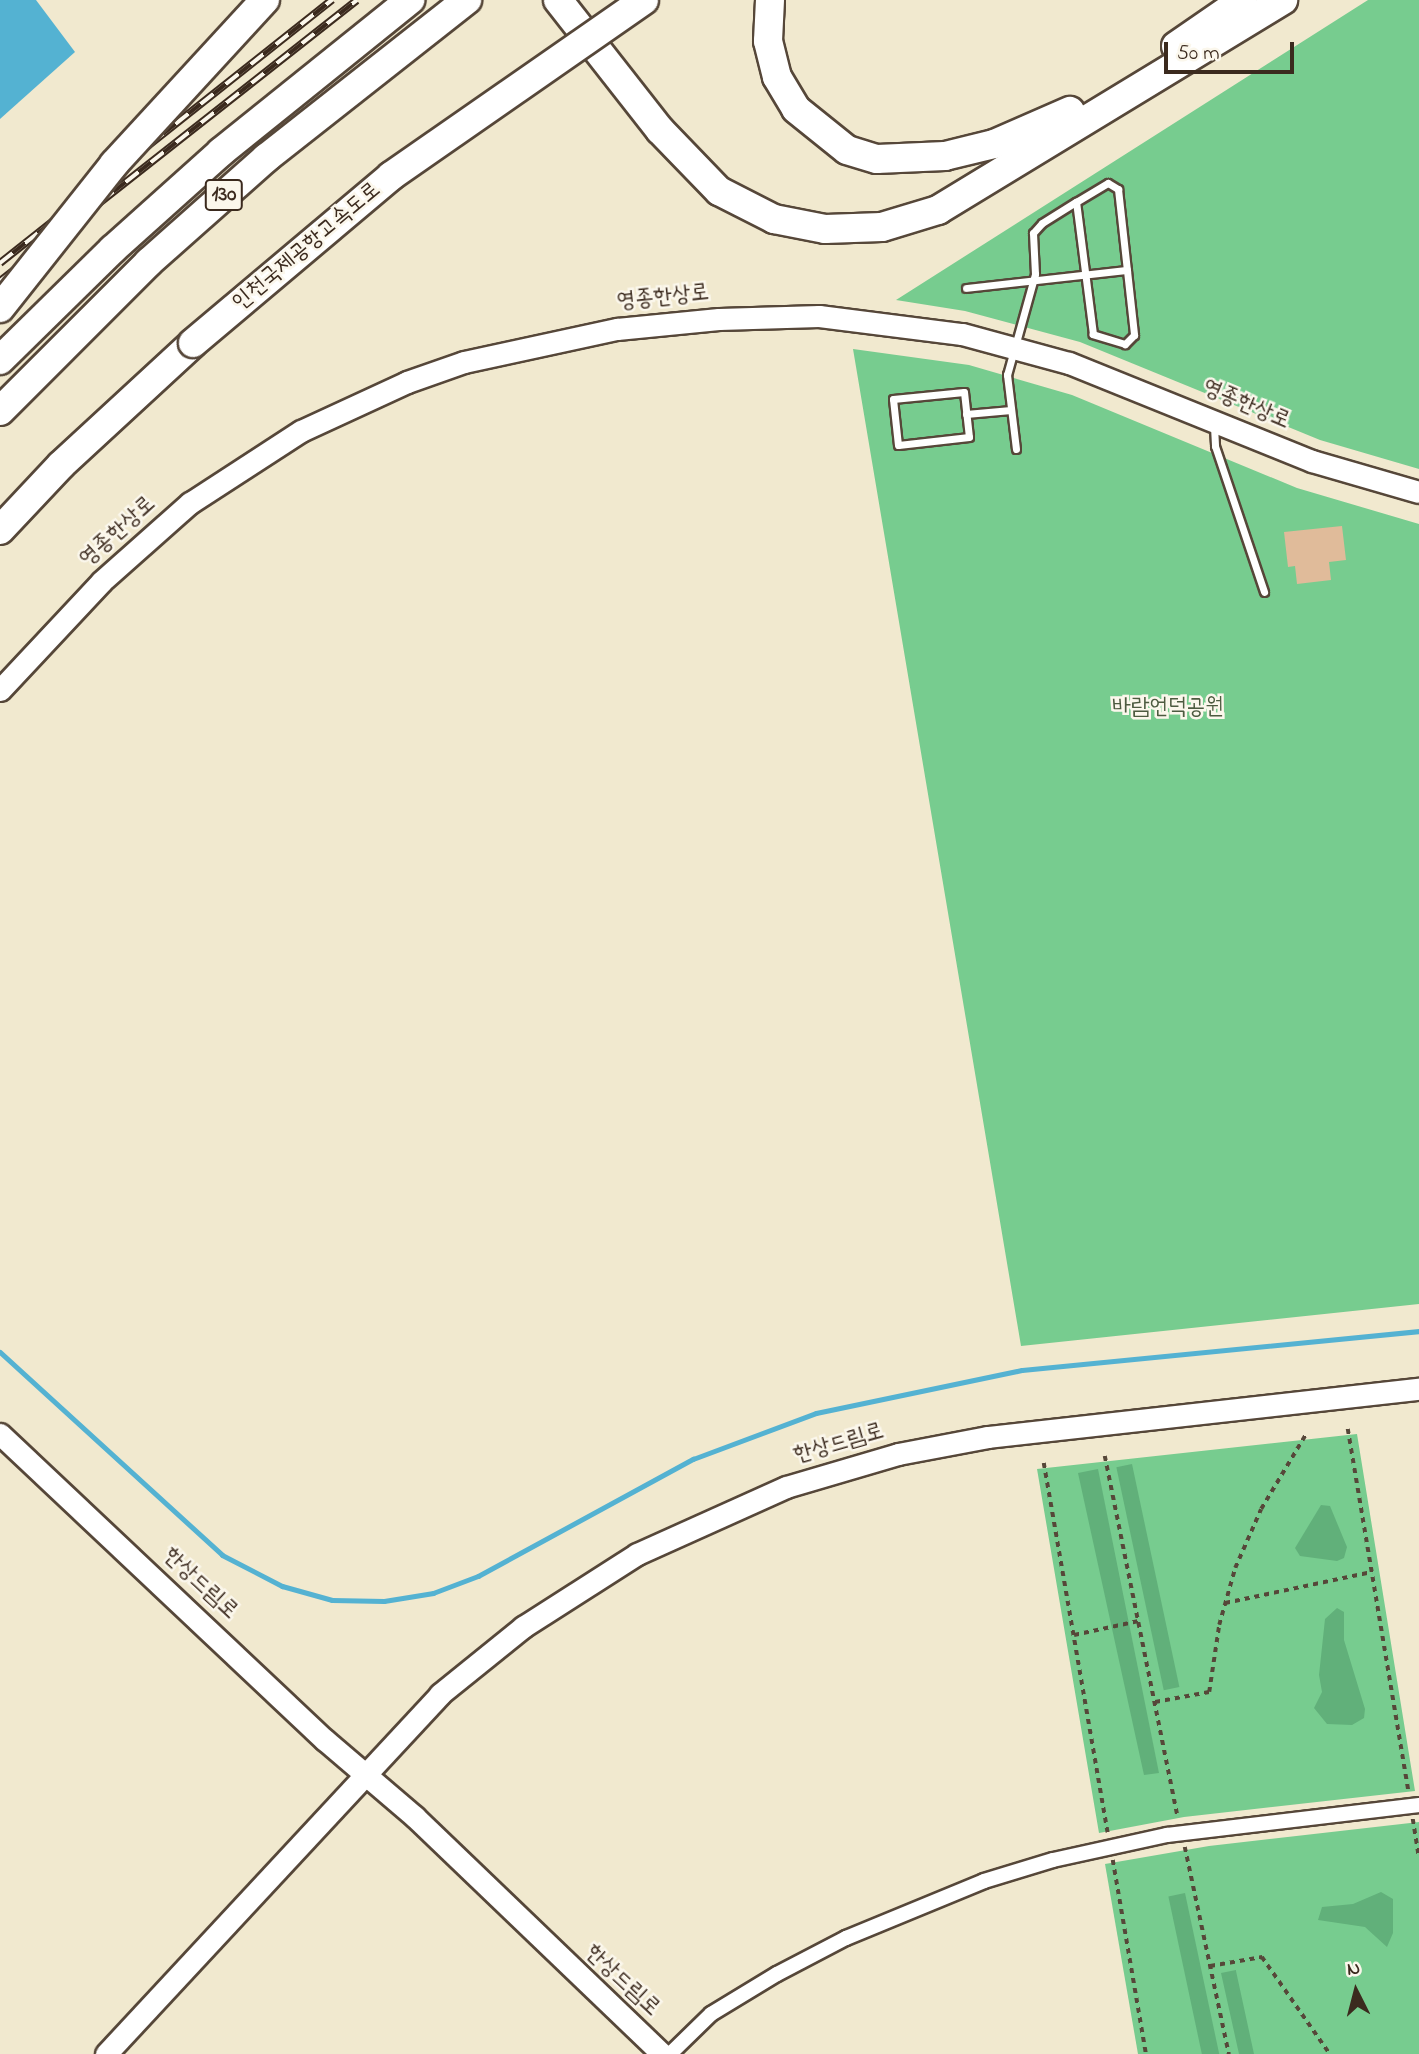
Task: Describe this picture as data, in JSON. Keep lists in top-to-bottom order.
{
  "streets": {
    "highway": ["130", "인천국제공항고속도로"],
    "street": ["영종한상로", "한상드림로"]
  },
  "parks": ["바람언덕공원"],
  "scale_bar": "50 m",
  "north": "top"
}
